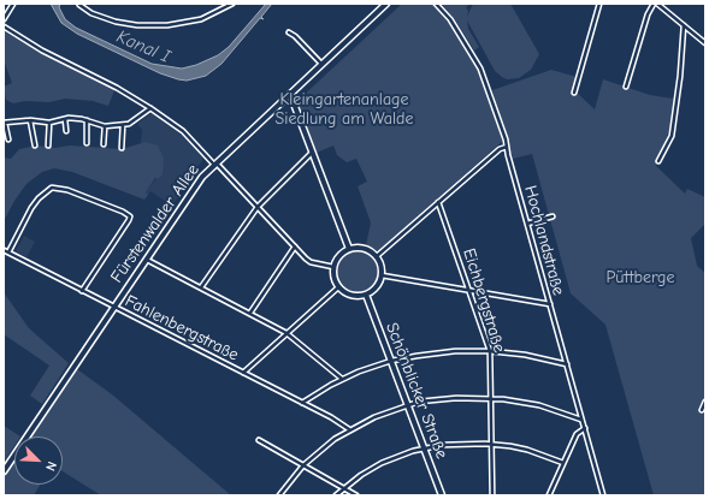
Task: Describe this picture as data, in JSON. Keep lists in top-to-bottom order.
{
  "streets": {
    "main road": ["Fürstenwalder Allee", "Schönblicker Straße"],
    "street": ["Hochlandstraße", "Eichbergstraße", "Fahlenbergstraße"]
  },
  "crossings": [
    ["Fürstenwalder Allee", "Fahlenbergstraße"]
  ],
  "water": ["Kanal I"],
  "parks": ["Kleingartenanlage Siedlung am Walde", "Püttberge"],
  "north": "bottom right"
}
